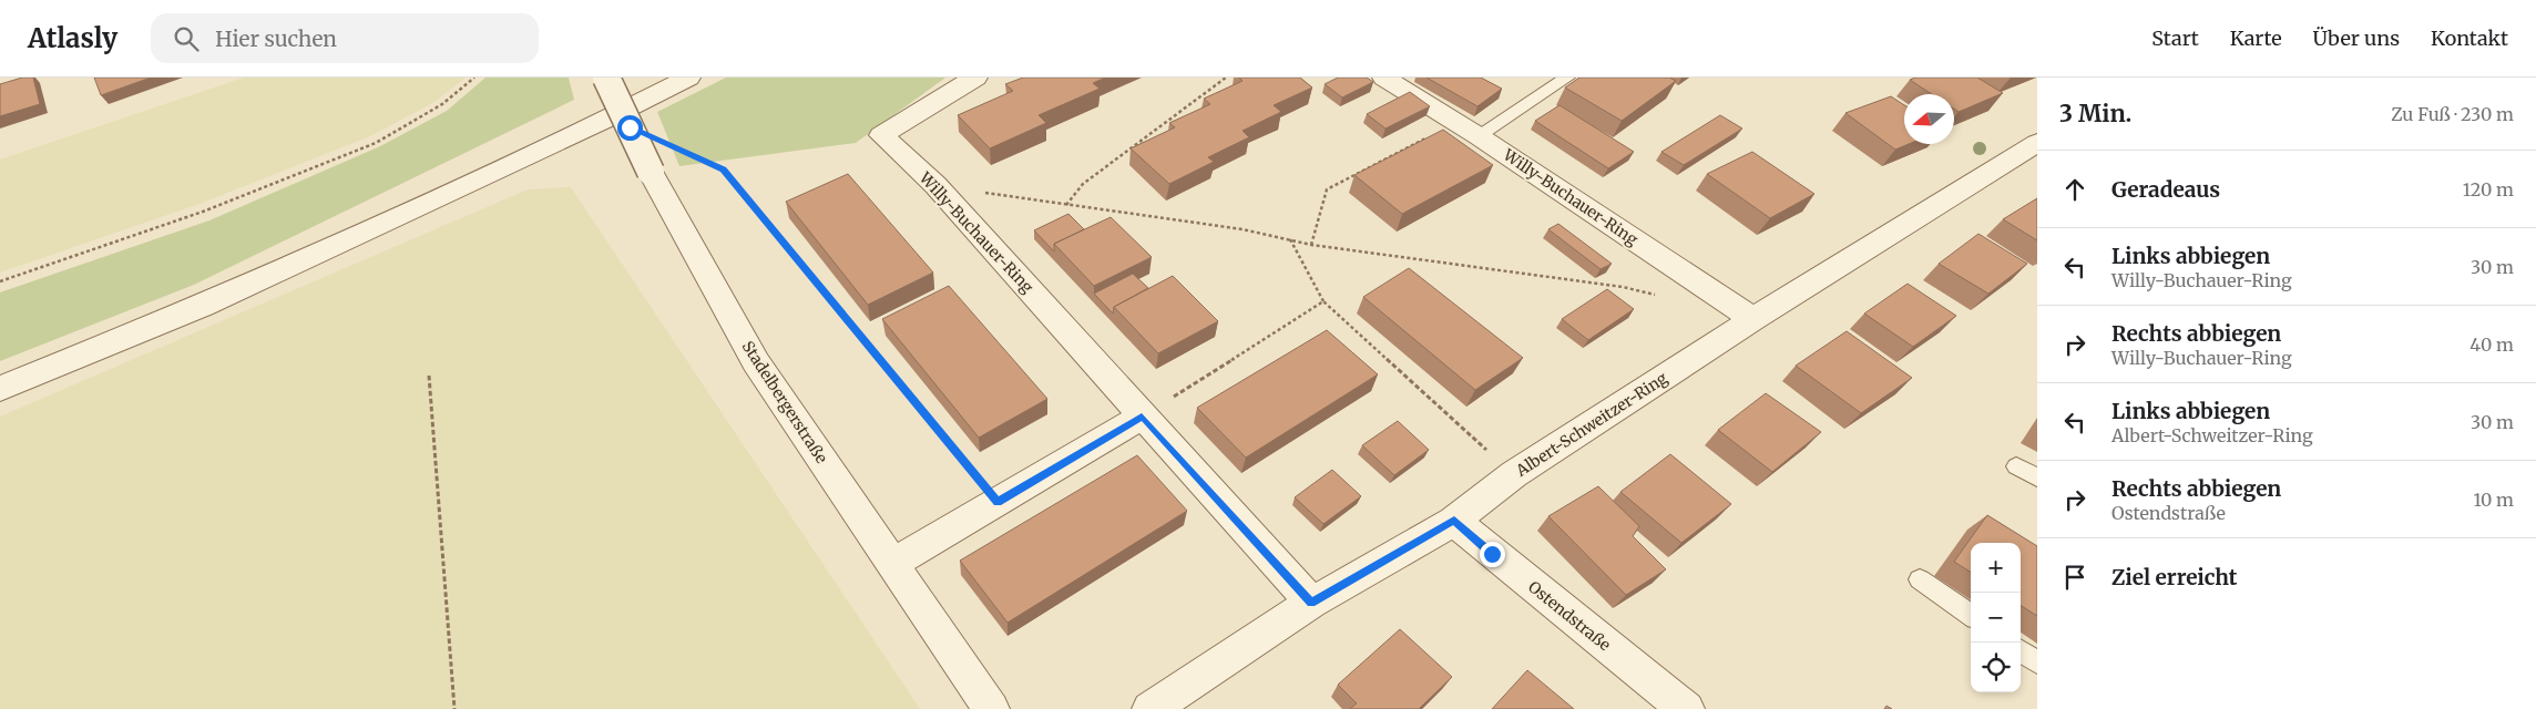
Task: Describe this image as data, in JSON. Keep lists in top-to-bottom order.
{
  "streets": {
    "street": [
      "Willy-Buchauer-Ring",
      "Stadelbergerstraße",
      "Albert-Schweitzer-Ring",
      "Ostendstraße"
    ]
  },
  "crossings": [
    ["Willy-Buchauer-Ring", "Albert-Schweitzer-Ring"],
    ["Albert-Schweitzer-Ring", "Ostendstraße"]
  ],
  "north": "left",
  "page": {
    "header": "Atlasly",
    "search": "Hier suchen",
    "nav": [
      "Start",
      "Karte",
      "Über uns",
      "Kontakt"
    ],
    "heading": ["3 Min.", "Zu Fuß · 230 m"],
    "list": [
      ["Geradeaus", "120 m"],
      ["Links abbiegen", "Willy-Buchauer-Ring", "30 m"],
      ["Rechts abbiegen", "Willy-Buchauer-Ring", "40 m"],
      ["Links abbiegen", "Albert-Schweitzer-Ring", "30 m"],
      ["Rechts abbiegen", "Ostendstraße", "10 m"],
      "Ziel erreicht"
    ],
    "map_buttons": ["+", "−"]
  }
}
